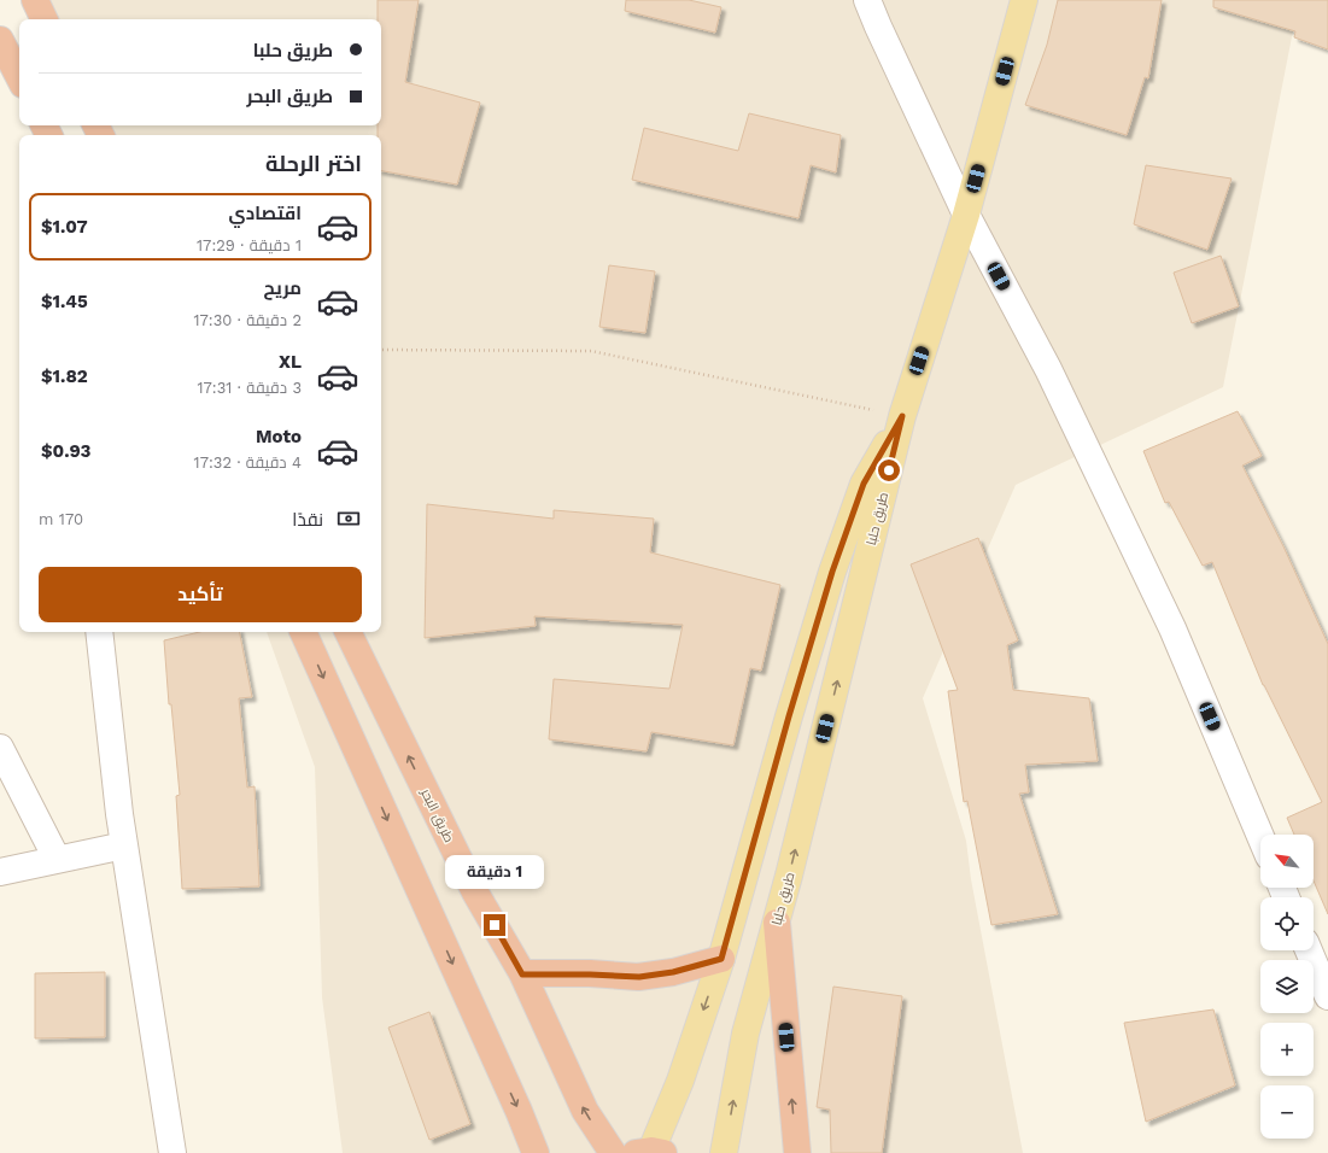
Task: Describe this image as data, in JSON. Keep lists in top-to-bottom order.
{
  "streets": {
    "highway": ["طريق البحر"],
    "main road": ["طريق حلبا"]
  },
  "north": "top left",
  "page": {
    "banner": ["طريق حلبا", "طريق البحر"],
    "heading": "اختر الرحلة",
    "list": [
      {
        "name": "اقتصادي",
        "note": "1 دقيقة · 17:29",
        "value": "$1.07"
      },
      {
        "name": "مريح",
        "note": "2 دقيقة · 17:30",
        "value": "$1.45"
      },
      {
        "name": "XL",
        "note": "3 دقيقة · 17:31",
        "value": "$1.82"
      },
      {
        "name": "Moto",
        "note": "4 دقيقة · 17:32",
        "value": "$0.93"
      }
    ],
    "pay": ["نقدًا", "170 m"],
    "buttons": "تأكيد",
    "map_buttons": ["+", "−"],
    "bubble": "1 دقيقة"
  }
}
